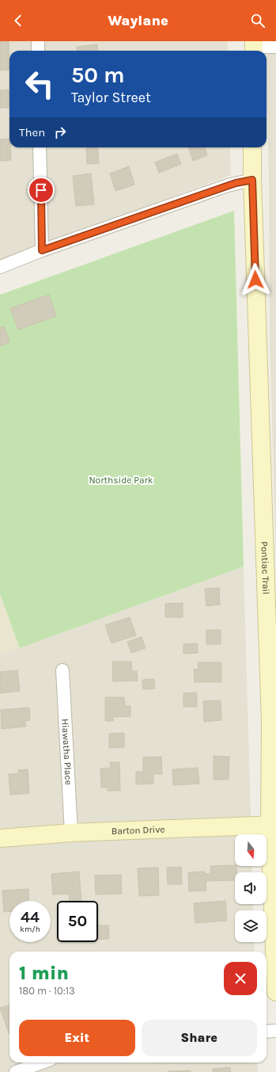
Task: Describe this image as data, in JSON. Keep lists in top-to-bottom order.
{
  "streets": {
    "main road": ["Pontiac Trail", "Barton Drive"],
    "street": ["Hiawatha Place"]
  },
  "crossings": [
    ["Pontiac Trail", "Barton Drive"],
    ["Hiawatha Place", "Barton Drive"]
  ],
  "parks": ["Northside Park"],
  "north": "bottom",
  "page": {
    "header": "Waylane",
    "turn": ["50 m", "Taylor Street"],
    "then": "Then",
    "speed": "44 km/h",
    "limit": "50",
    "heading": ["1 min", "180 m · 10:13"],
    "buttons": ["Exit", "Share"]
  }
}
